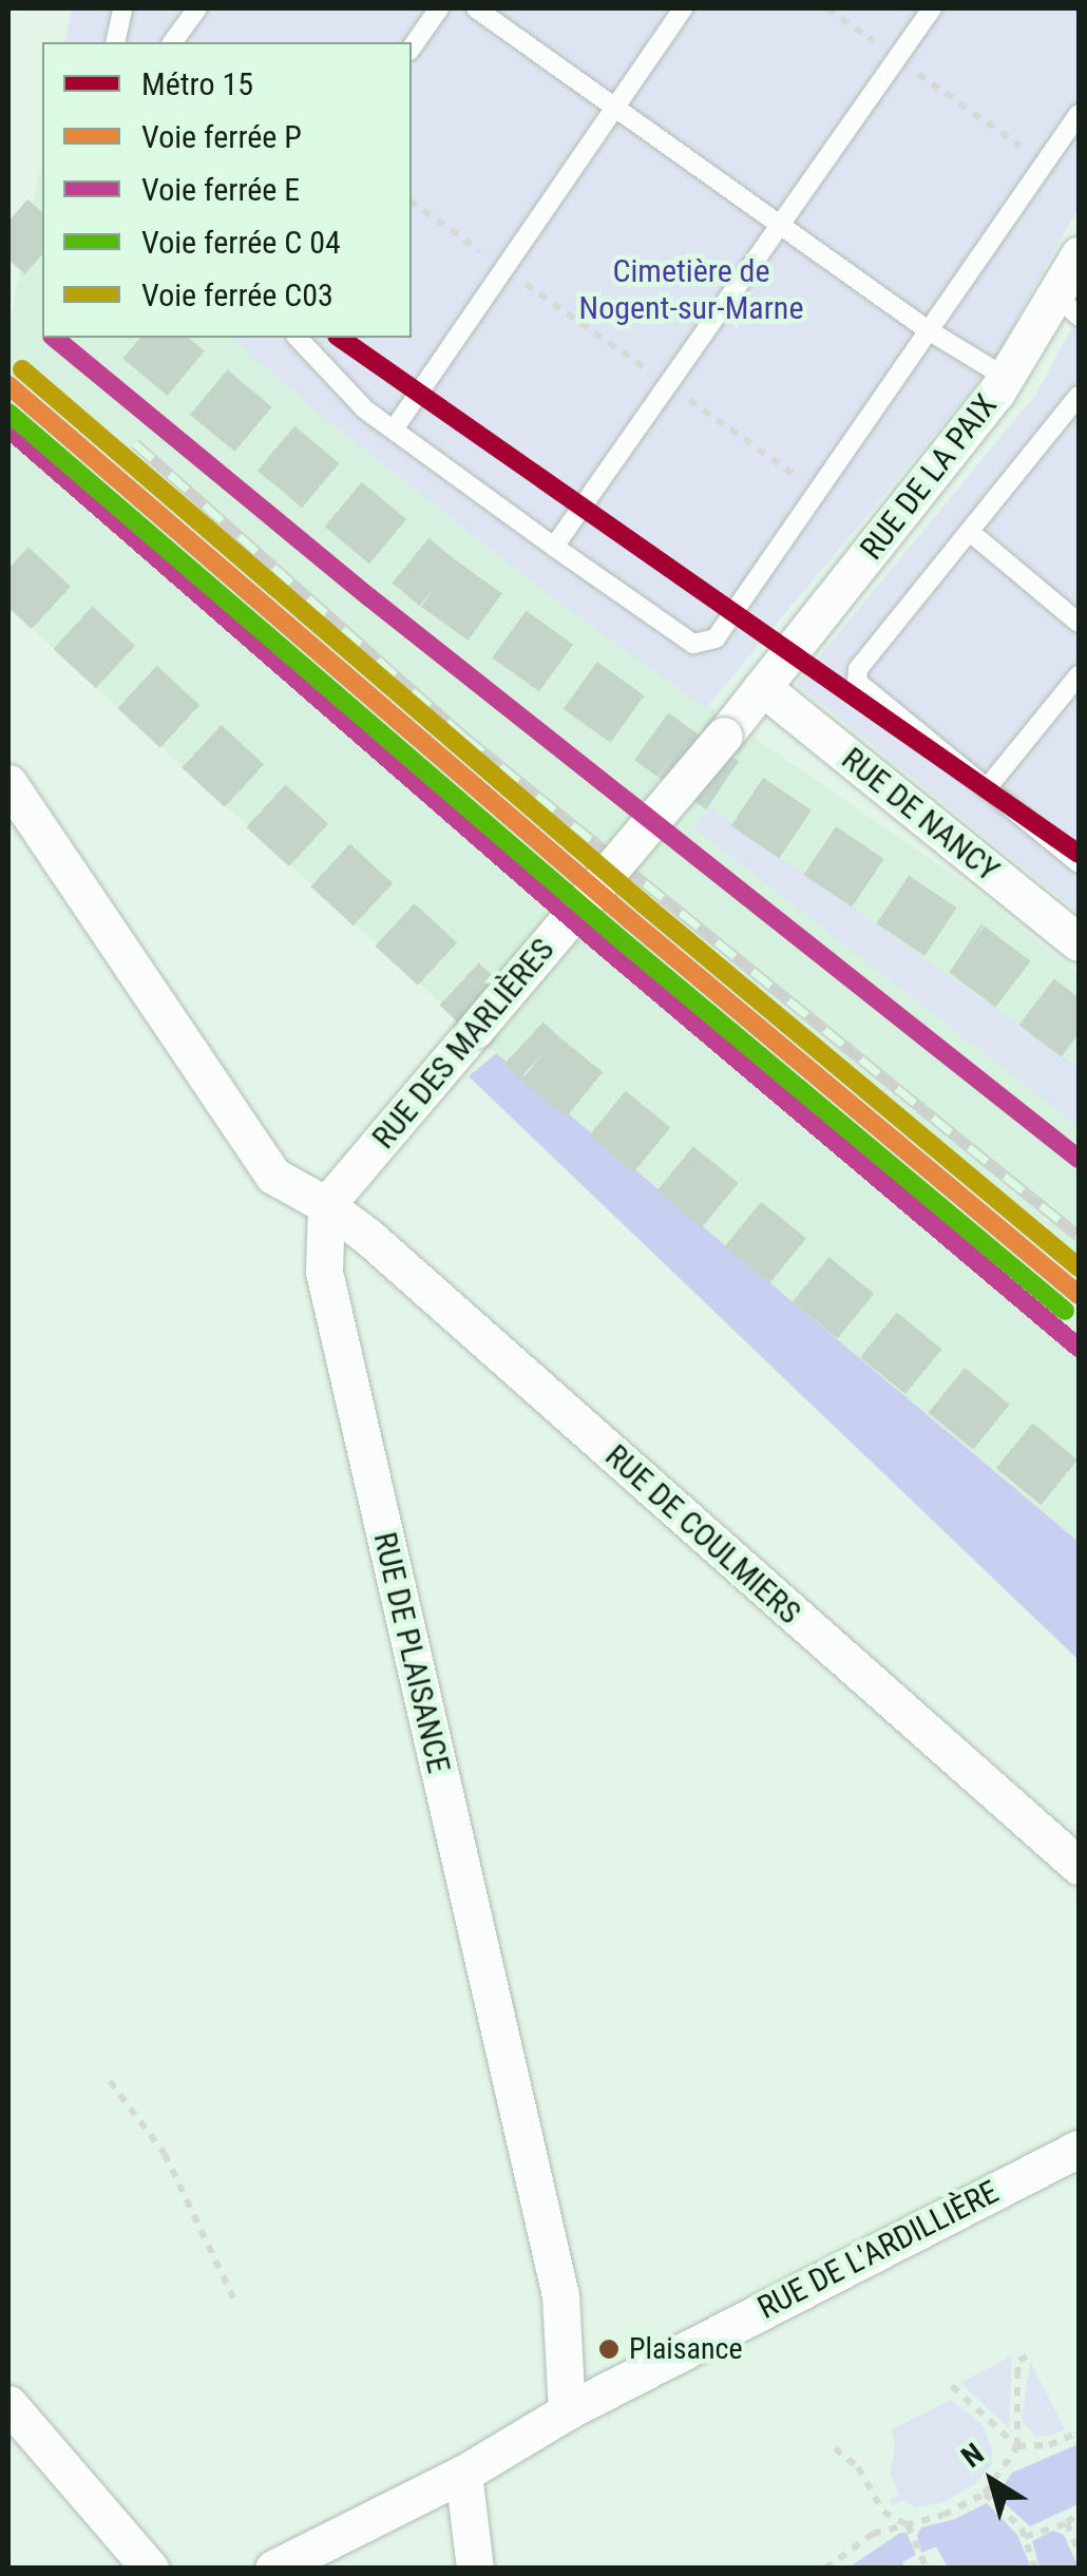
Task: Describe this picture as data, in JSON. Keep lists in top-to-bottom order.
{
  "streets": {
    "street": [
      "RUE DE LA PAIX",
      "RUE DE NANCY",
      "RUE DES MARLIÈRES",
      "RUE DE COULMIERS",
      "RUE DE PLAISANCE",
      "RUE DE L'ARDILLIÈRE"
    ]
  },
  "crossings": [
    ["RUE DE LA PAIX", "RUE DE NANCY"],
    ["RUE DE LA PAIX", "RUE DES MARLIÈRES"],
    ["RUE DE NANCY", "RUE DES MARLIÈRES"],
    ["RUE DES MARLIÈRES", "RUE DE COULMIERS"],
    ["RUE DES MARLIÈRES", "RUE DE PLAISANCE"],
    ["RUE DE COULMIERS", "RUE DE PLAISANCE"],
    ["RUE DE PLAISANCE", "RUE DE L'ARDILLIÈRE"]
  ],
  "parks": ["Cimetière de Nogent-sur-Marne"],
  "places": ["Plaisance"],
  "lines": [
    "metro line 15",
    "rail line E",
    "rail line C03",
    "rail line P"
  ],
  "legend": [
    "Métro 15",
    "Voie ferrée P",
    "Voie ferrée E",
    "Voie ferrée C 04",
    "Voie ferrée C03"
  ],
  "north": "top left"
}
